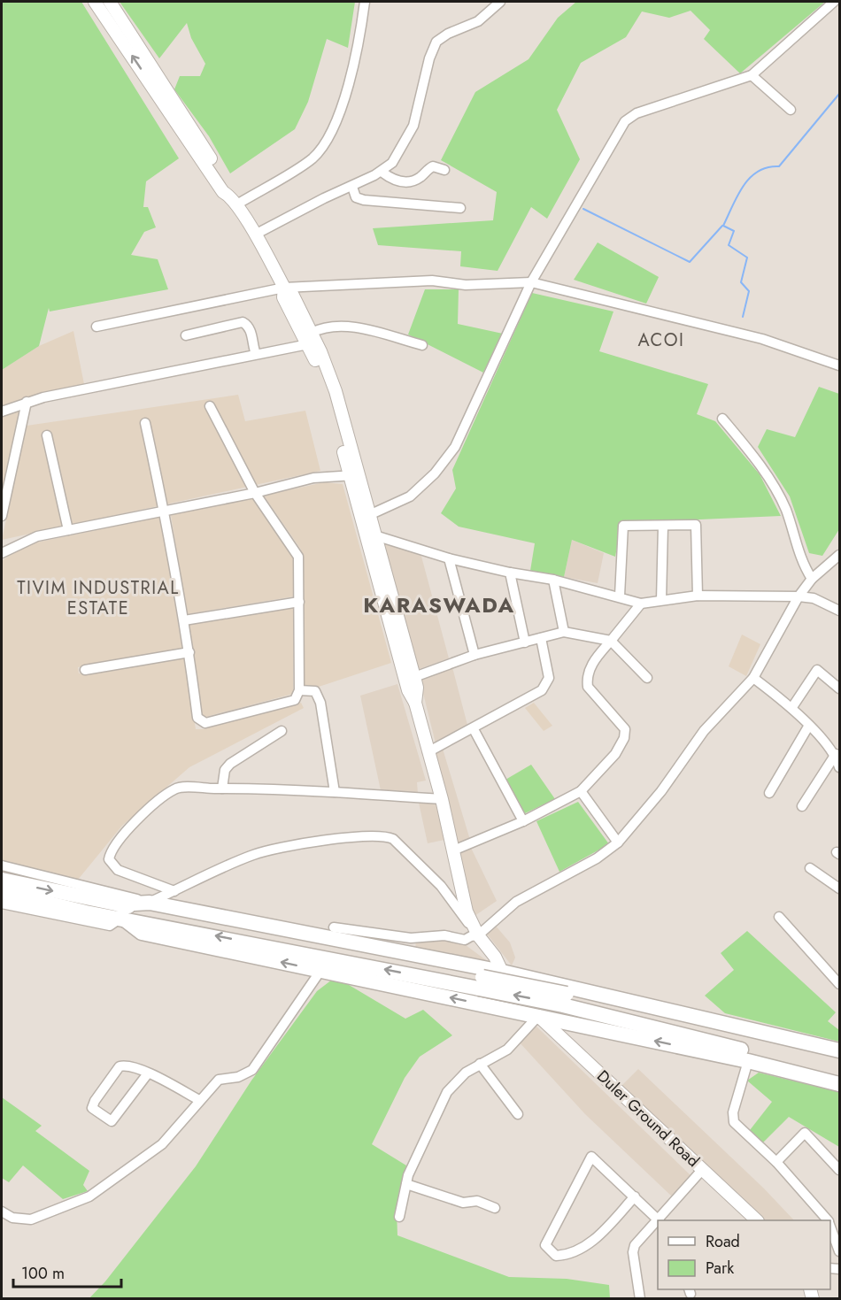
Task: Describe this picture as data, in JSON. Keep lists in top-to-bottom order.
{
  "streets": {
    "main road": ["Duler Ground Road"]
  },
  "districts": ["ACOI", "TIVIM INDUSTRIAL ESTATE", "KARASWADA"],
  "legend": ["Road", "Park"],
  "scale_bar": "100 m"
}
